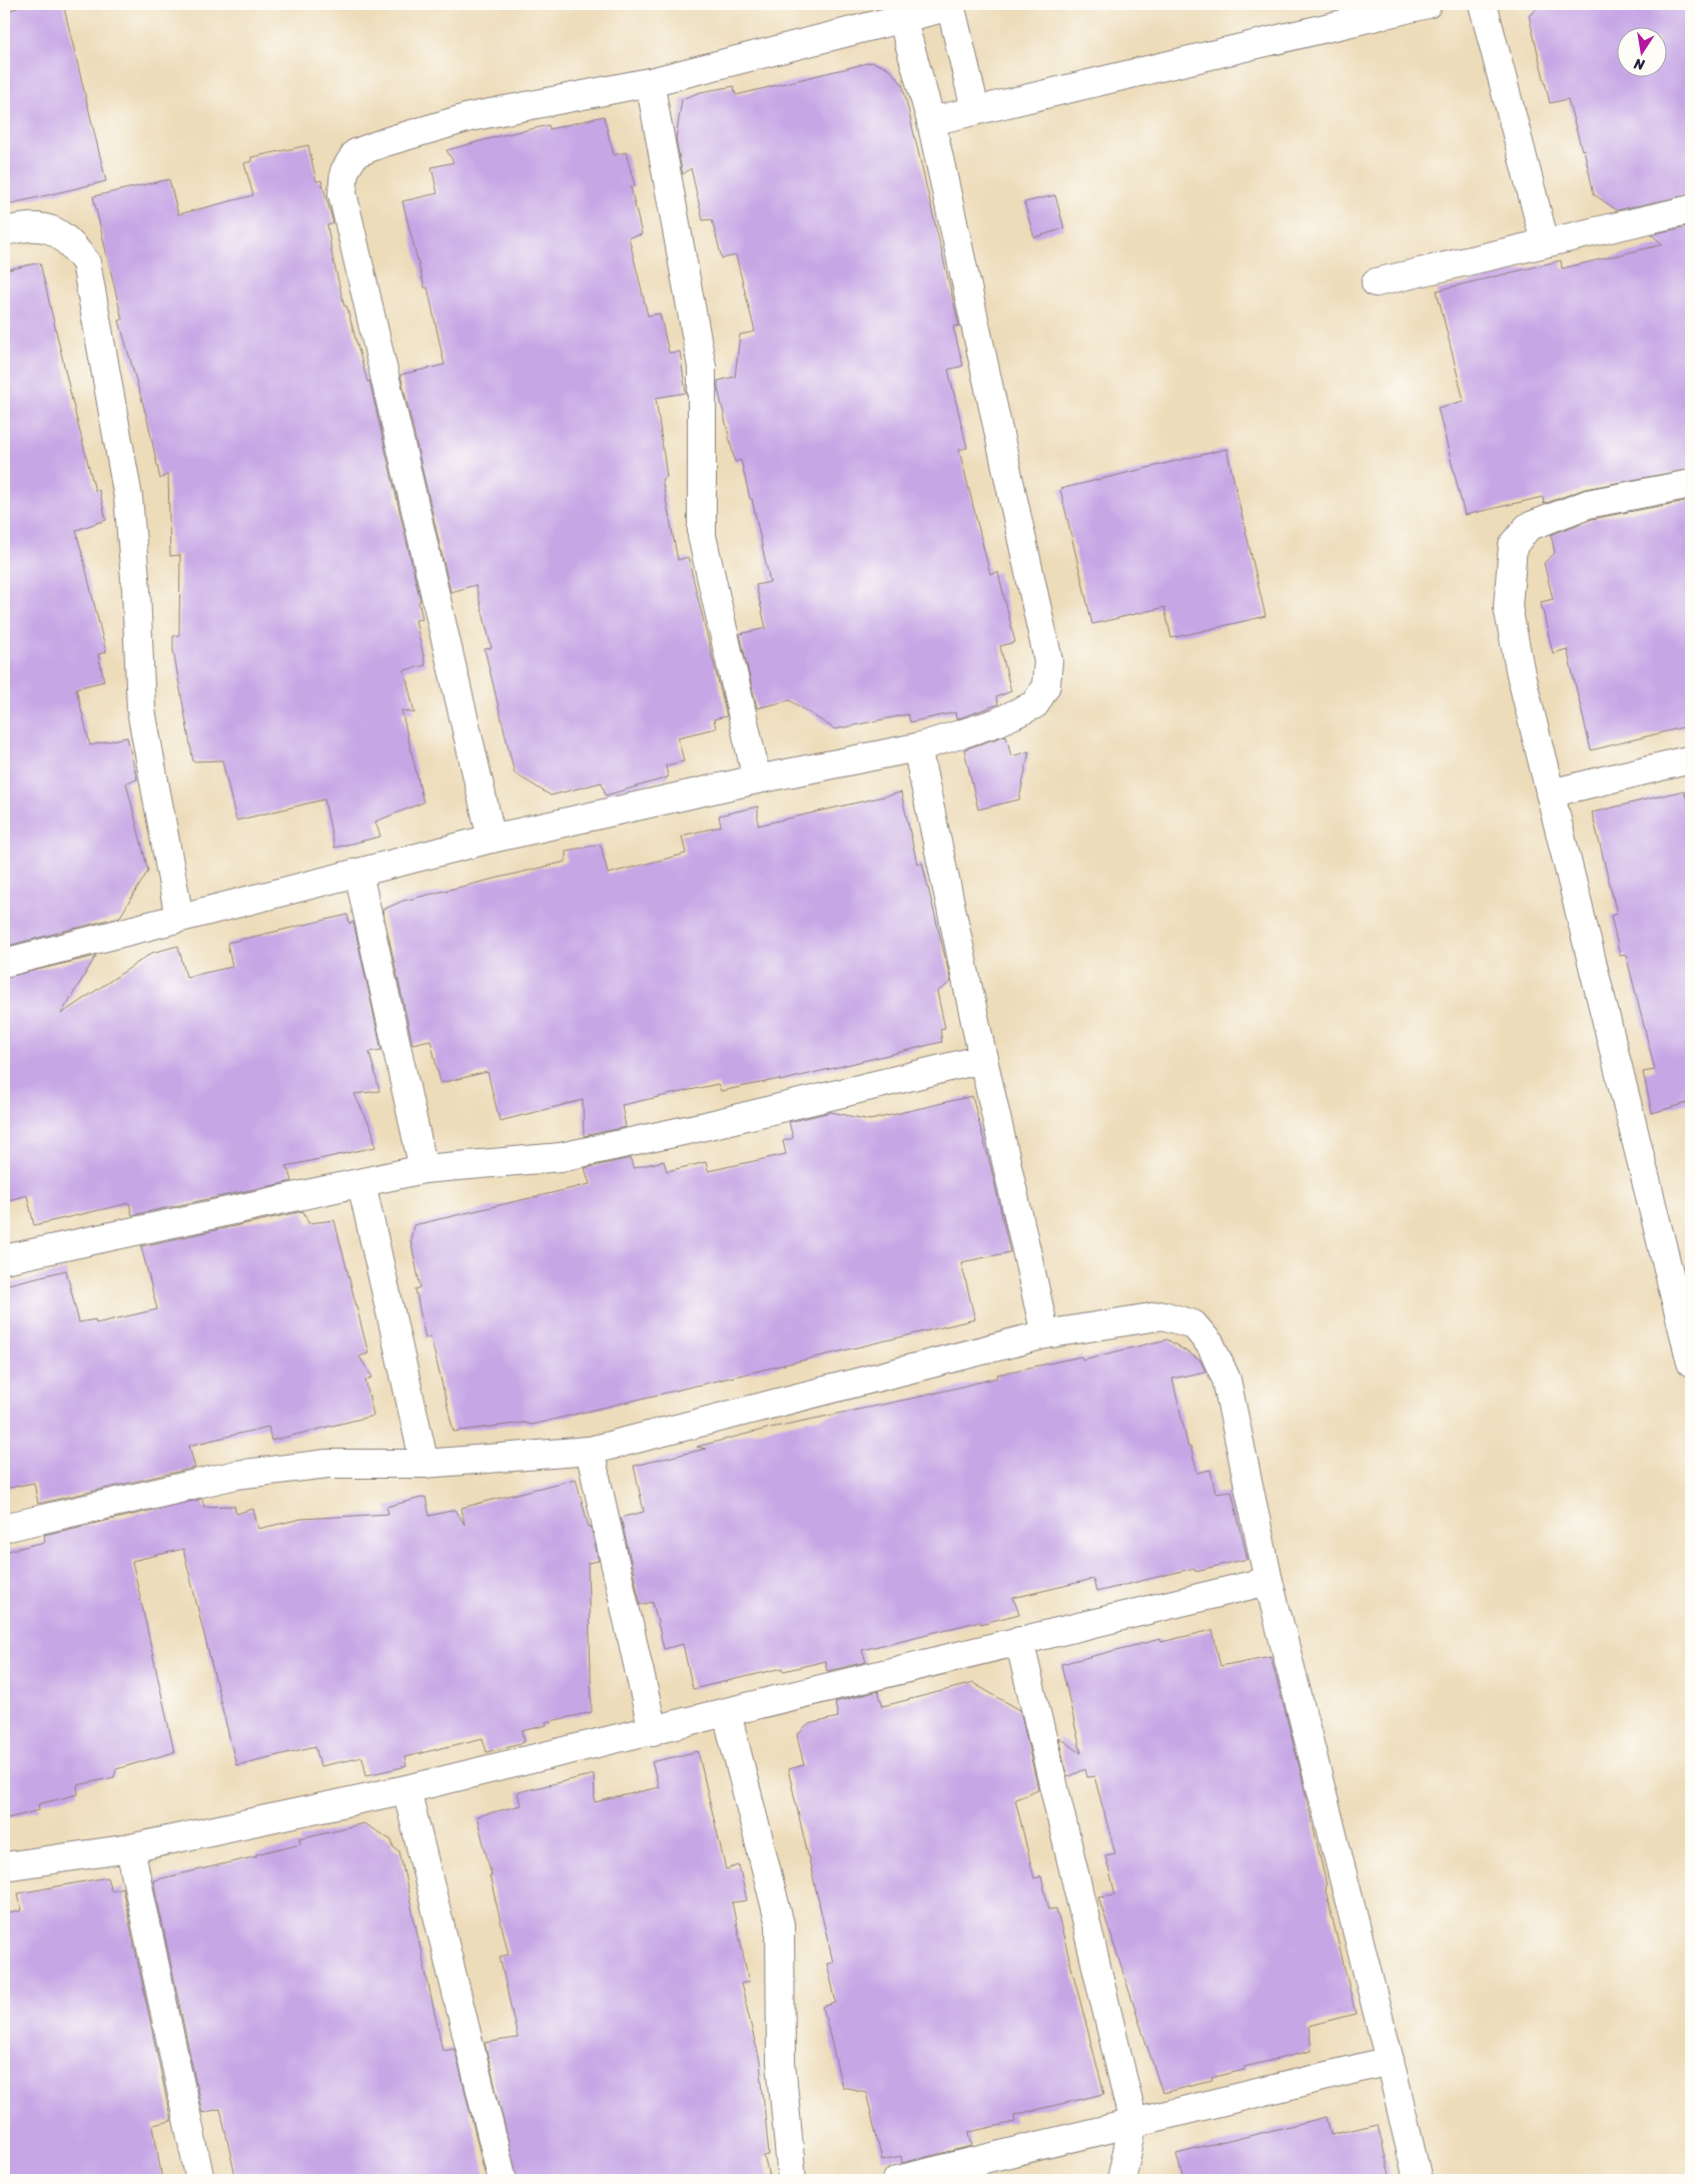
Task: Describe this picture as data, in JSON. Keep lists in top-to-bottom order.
{
  "north": "bottom"
}
